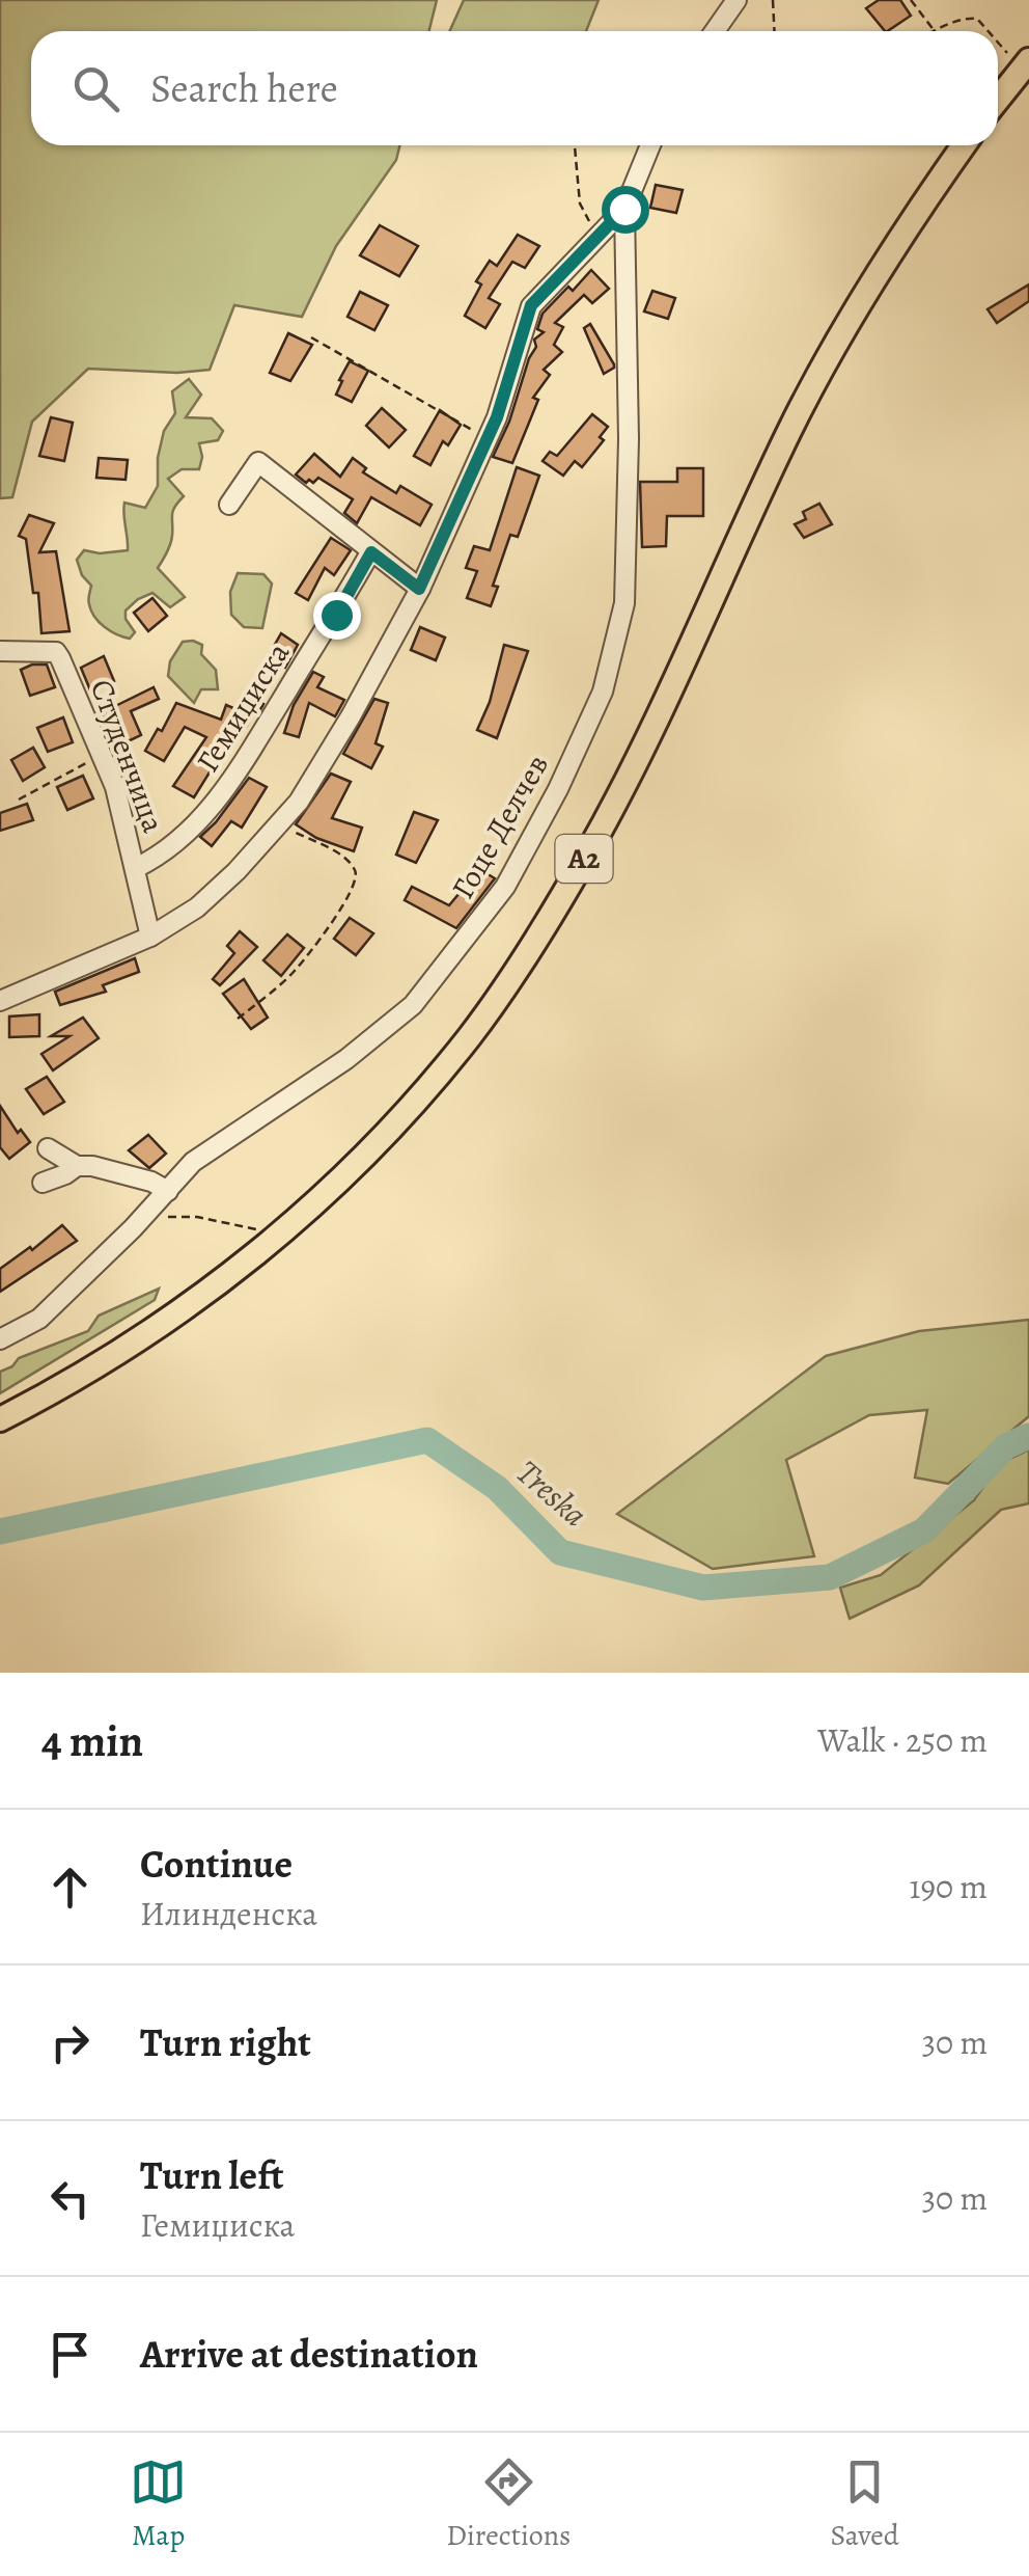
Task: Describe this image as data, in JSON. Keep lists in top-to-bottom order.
{
  "streets": {
    "main road": ["A2"],
    "street": ["Гемиџиска", "Студенчица", "Гоце Делчев"]
  },
  "crossings": [
    ["Гемиџиска", "Студенчица"]
  ],
  "water": ["Treska"],
  "page": {
    "search": "Search here",
    "heading": ["4 min", "Walk · 250 m"],
    "list": [
      ["Continue", "Илинденска", "190 m"],
      ["Turn right", "30 m"],
      ["Turn left", "Гемиџиска", "30 m"],
      "Arrive at destination"
    ],
    "nav": ["Map", "Directions", "Saved"]
  }
}
